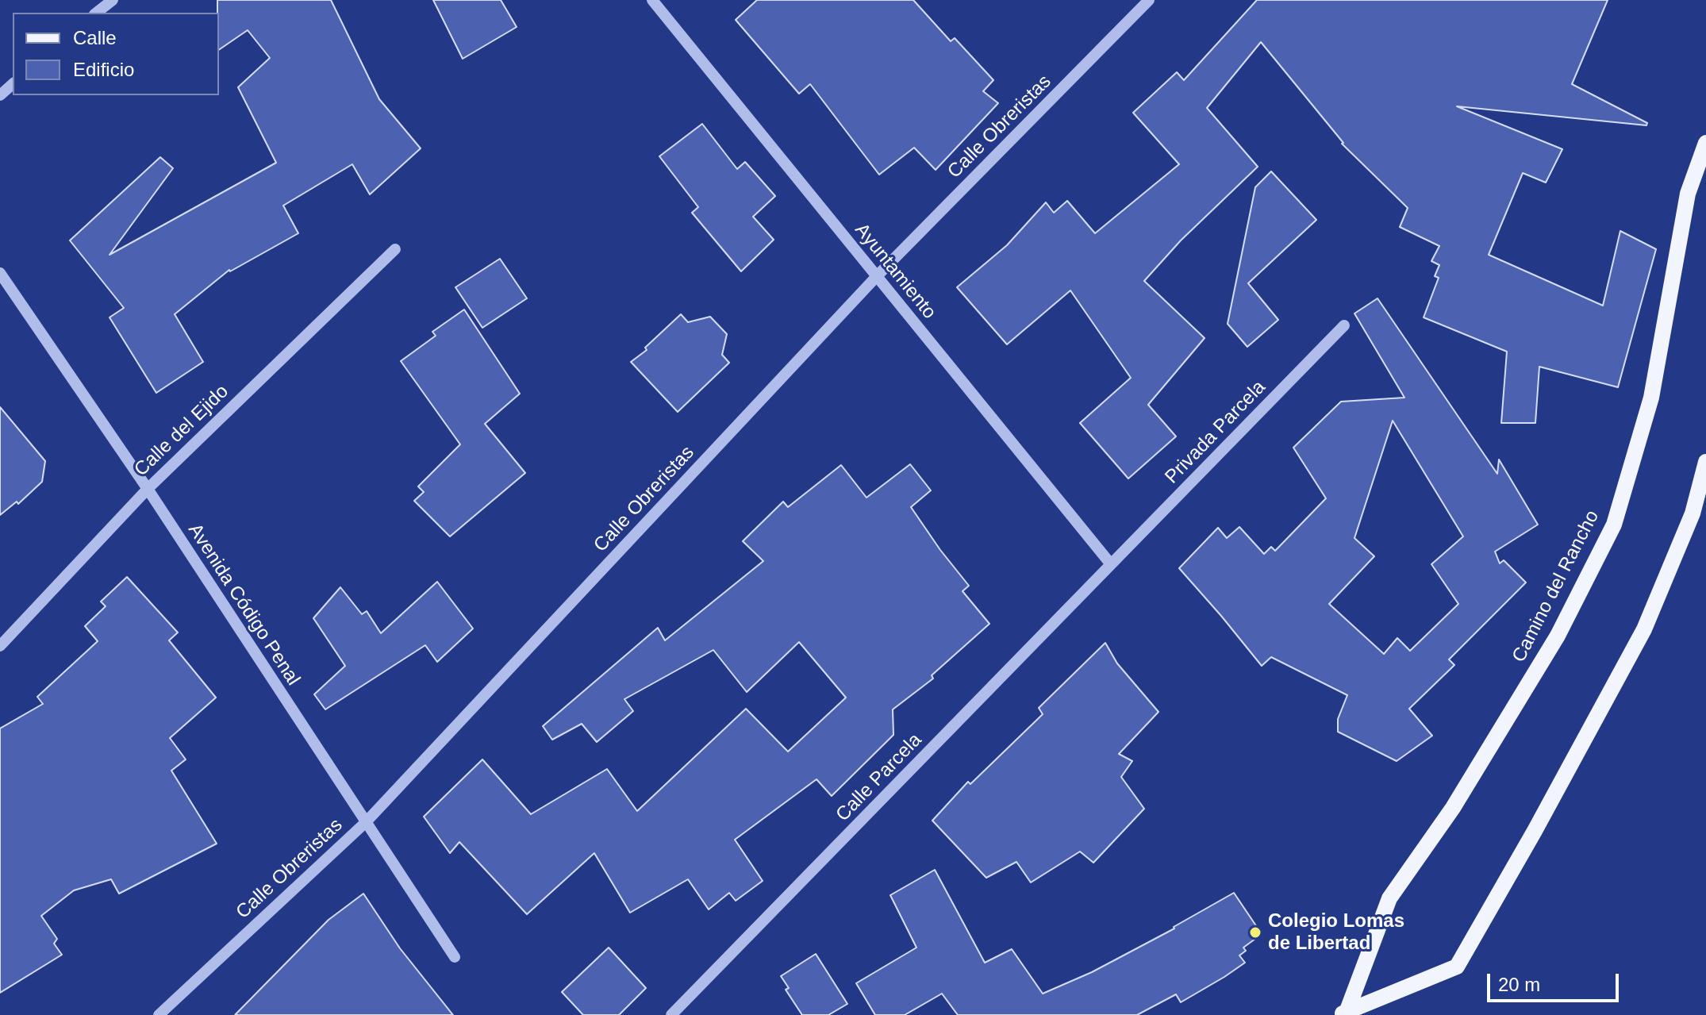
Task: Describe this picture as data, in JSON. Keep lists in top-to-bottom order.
{
  "streets": {
    "main road": ["Camino del Rancho"],
    "street": [
      "Calle Obreristas",
      "Ayuntamiento",
      "Calle del Ejido",
      "Privada Parcela",
      "Avenida Código Penal",
      "Calle Parcela"
    ]
  },
  "crossings": [
    ["Calle Obreristas", "Ayuntamiento"],
    ["Calle Obreristas", "Avenida Código Penal"],
    ["Ayuntamiento", "Privada Parcela"],
    ["Ayuntamiento", "Calle Parcela"],
    ["Calle del Ejido", "Avenida Código Penal"],
    ["Privada Parcela", "Calle Parcela"]
  ],
  "places": ["Colegio Lomas de Libertad"],
  "legend": ["Calle", "Edificio"],
  "scale_bar": "20 m"
}
